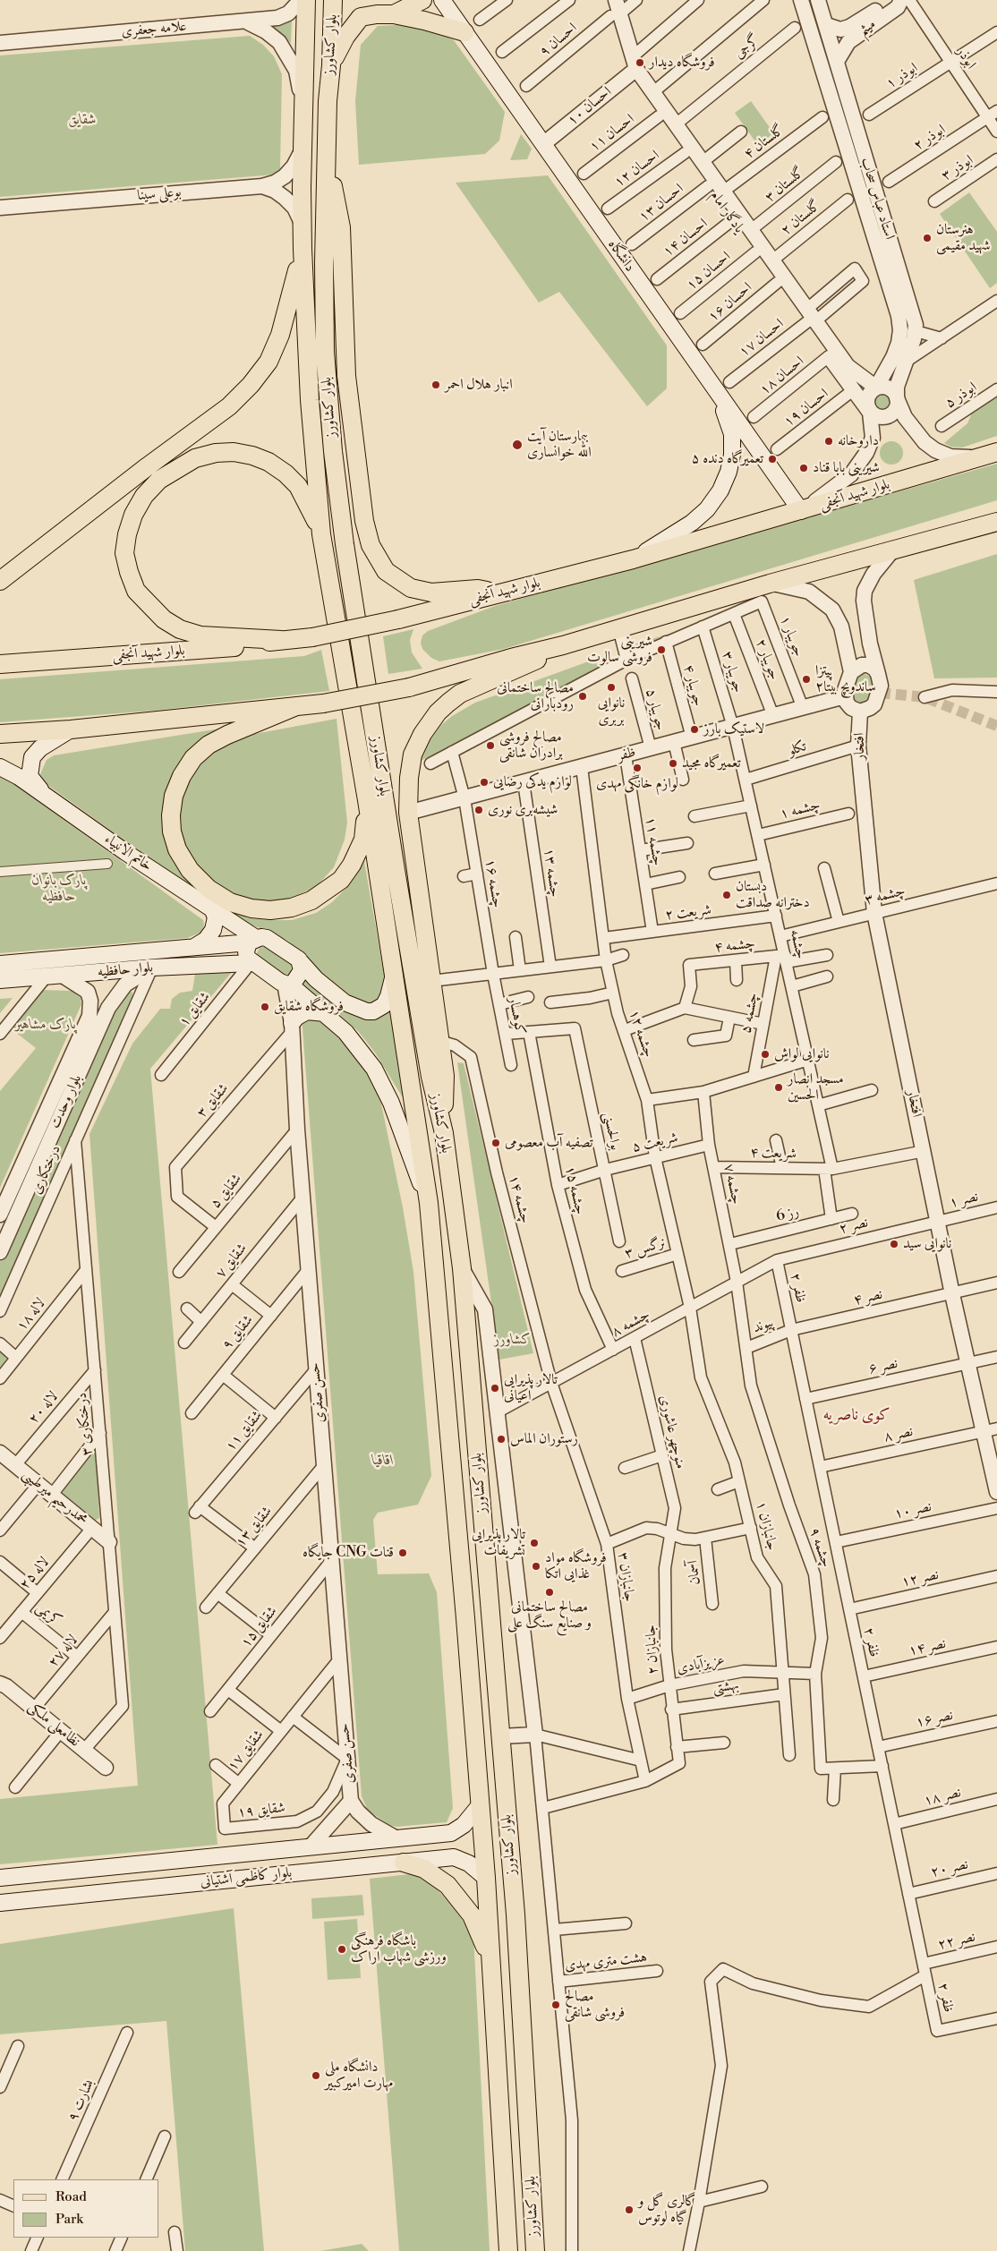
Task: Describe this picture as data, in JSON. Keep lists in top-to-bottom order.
{
  "streets": {
    "main road": [
      "بلوار کشاورز",
      "دانشگاه",
      "بلوار شهید آنجفی",
      "خاتم الانبیاء",
      "بلوار حافظیه",
      "بلوار کاظمی آشتیانی"
    ],
    "street": [
      "میثم",
      "علامه جعفری",
      "احسان ۹",
      "گرجی",
      "ابوذر",
      "ابوذر ۱",
      "احسان ۱۰",
      "احسان ۱۱",
      "ابوذر ۲",
      "گلستان ۴",
      "ابوذر ۳",
      "احسان ۱۲",
      "گلستان ۳",
      "بوعلی سینا",
      "استاد عباس سحاب",
      "احسان ۱۳",
      "یادگار امام",
      "گلستان ۲",
      "احسان ۱۴",
      "احسان ۱۵",
      "احسان ۱۶",
      "احسان ۱۷",
      "احسان ۱۸",
      "ابوذر ۵",
      "احسان ۱۹",
      "جویبار ۱",
      "جویبار ۲",
      "جویبار ۳",
      "جویبار ۴",
      "جویبار ۵",
      "افتخار",
      "تکلو",
      "ظفر",
      "چشمه ۱",
      "چشمه ۱۱",
      "چشمه ۱۳",
      "چشمه ۱۶",
      "چشمه ۳",
      "شریعت ۲",
      "چشمه",
      "چشمه ۴",
      "شقایق ۱",
      "چشمه ۵",
      "کوهسار",
      "چشمه ۱۲",
      "شقایق ۳",
      "بلوار وحدت",
      "بوالحسنی",
      "شریعت ۵",
      "شریعت ۴",
      "درختکاری",
      "چشمه ۷",
      "چشمه ۱۵",
      "شقایق ۵",
      "چشمه ۱۴",
      "نصر ۱",
      "رز 6",
      "نصر ۲",
      "نرگس ۳",
      "شقایق ۷",
      "ظفر ۲",
      "نصر ۴",
      "لاله ۱۸",
      "چشمه ۸",
      "پیوند",
      "شقایق ۹",
      "نصر ۶",
      "حسن صفری",
      "لاله ۲۰",
      "درختکاری ۳",
      "شقایق ۱۱",
      "منوچهر عاشوری",
      "نصر ۸",
      "محمدرحیم میرطیبی",
      "نصر ۱۰",
      "جانبازان ۱",
      "شقایق ۱۳",
      "چشمه ۹",
      "آسمان",
      "لاله ۲۵",
      "جانبازان ۳",
      "نصر ۱۲",
      "کریمی",
      "شقایق ۱۵",
      "نصر ۱۴",
      "جانبازان ۲",
      "لاله ۲۷",
      "عزیزآبادی",
      "بهشتی",
      "نصر ۱۶",
      "نظامعلی ملکی",
      "شقایق ۱۷",
      "نصر ۱۸",
      "شقایق ۱۹",
      "نصر ۲۰",
      "نصر ۲۲",
      "هشت متری مهدی",
      "بشارت ۹"
    ]
  },
  "crossings": [
    ["میثم", "استاد عباس سحاب"],
    ["احسان ۹", "یادگار امام"],
    ["بلوار کشاورز", "بوعلی سینا"],
    ["گرجی", "یادگار امام"],
    ["ابوذر", "ابوذر ۱"],
    ["ابوذر", "ابوذر ۲"],
    ["احسان ۱۰", "یادگار امام"],
    ["احسان ۱۰", "دانشگاه"],
    ["احسان ۱۱", "یادگار امام"],
    ["گلستان ۴", "یادگار امام"],
    ["احسان ۱۲", "یادگار امام"],
    ["گلستان ۳", "یادگار امام"],
    ["استاد عباس سحاب", "یادگار امام"],
    ["احسان ۱۳", "یادگار امام"],
    ["یادگار امام", "گلستان ۲"],
    ["یادگار امام", "احسان ۱۴"],
    ["یادگار امام", "احسان ۱۵"],
    ["یادگار امام", "احسان ۱۶"],
    ["یادگار امام", "احسان ۱۷"],
    ["یادگار امام", "احسان ۱۸"],
    ["یادگار امام", "احسان ۱۹"],
    ["دانشگاه", "بلوار شهید آنجفی"],
    ["جویبار ۱", "جویبار ۲"],
    ["جویبار ۱", "ظفر"],
    ["جویبار ۲", "ظفر"],
    ["جویبار ۳", "ظفر"],
    ["جویبار ۳", "چشمه"],
    ["جویبار ۴", "ظفر"],
    ["جویبار ۵", "ظفر"],
    ["افتخار", "تکلو"],
    ["افتخار", "ظفر"],
    ["افتخار", "چشمه ۳"],
    ["افتخار", "نصر ۱"],
    ["افتخار", "نصر ۲"],
    ["افتخار", "نصر ۴"],
    ["افتخار", "نصر ۶"],
    ["افتخار", "نصر ۸"],
    ["تکلو", "چشمه"],
    ["ظفر", "چشمه ۱۱"],
    ["ظفر", "چشمه ۱۳"],
    ["ظفر", "چشمه ۱۶"],
    ["ظفر", "چشمه"],
    ["ظفر", "چشمه ۱۲"],
    ["چشمه ۱", "چشمه"],
    ["چشمه ۱۱", "شریعت ۲"],
    ["خاتم الانبیاء", "بلوار حافظیه"],
    ["چشمه ۱۶", "کوهسار"],
    ["چشمه ۳", "چشمه"],
    ["شریعت ۲", "چشمه"],
    ["شریعت ۲", "چشمه ۱۲"],
    ["چشمه", "چشمه ۴"],
    ["چشمه", "چشمه ۵"],
    ["چشمه", "شریعت ۴"],
    ["چشمه", "رز 6"],
    ["چشمه ۴", "چشمه ۵"],
    ["بلوار حافظیه", "شقایق ۱"],
    ["بلوار حافظیه", "بلوار وحدت"],
    ["بلوار حافظیه", "درختکاری"],
    ["چشمه ۱۲", "شریعت ۵"],
    ["چشمه ۱۲", "نرگس ۳"],
    ["چشمه ۱۲", "چشمه ۸"],
    ["چشمه ۱۲", "جانبازان ۱"],
    ["شقایق ۳", "شقایق ۵"],
    ["شقایق ۳", "حسن صفری"],
    ["بلوار وحدت", "درختکاری"],
    ["بوالحسنی", "شریعت ۵"],
    ["بوالحسنی", "چشمه ۱۵"],
    ["شریعت ۵", "چشمه ۷"],
    ["شریعت ۵", "چشمه ۱۵"],
    ["شریعت ۴", "چشمه ۷"],
    ["درختکاری", "درختکاری ۳"],
    ["چشمه ۷", "رز 6"],
    ["چشمه ۷", "چشمه ۸"],
    ["چشمه ۷", "چشمه ۹"],
    ["چشمه ۱۵", "چشمه ۸"],
    ["شقایق ۵", "حسن صفری"],
    ["چشمه ۱۴", "چشمه ۸"],
    ["چشمه ۱۴", "جانبازان ۳"],
    ["نصر ۱", "نصر ۲"],
    ["نصر ۲", "ظفر ۲"],
    ["نصر ۲", "چشمه ۸"],
    ["شقایق ۷", "حسن صفری"],
    ["ظفر ۲", "نصر ۴"],
    ["ظفر ۲", "چشمه ۸"],
    ["ظفر ۲", "پیوند"],
    ["ظفر ۲", "نصر ۶"],
    ["ظفر ۲", "نصر ۸"],
    ["ظفر ۲", "نصر ۱۰"],
    ["ظفر ۲", "نصر ۱۲"],
    ["ظفر ۲", "نصر ۱۴"],
    ["ظفر ۲", "نصر ۱۶"],
    ["ظفر ۲", "نصر ۱۸"],
    ["ظفر ۲", "نصر ۲۰"],
    ["ظفر ۲", "نصر ۲۲"],
    ["نصر ۴", "پیوند"],
    ["لاله ۱۸", "درختکاری ۳"],
    ["چشمه ۸", "منوچهر عاشوری"],
    ["چشمه ۸", "جانبازان ۱"],
    ["چشمه ۸", "چشمه ۹"],
    ["چشمه ۸", "جانبازان ۳"],
    ["پیوند", "چشمه ۹"],
    ["شقایق ۹", "حسن صفری"],
    ["حسن صفری", "شقایق ۱۱"],
    ["حسن صفری", "شقایق ۱۳"],
    ["حسن صفری", "شقایق ۱۵"],
    ["حسن صفری", "شقایق ۱۷"],
    ["حسن صفری", "شقایق ۱۹"],
    ["لاله ۲۰", "درختکاری ۳"],
    ["لاله ۲۰", "محمدرحیم میرطیبی"],
    ["درختکاری ۳", "محمدرحیم میرطیبی"],
    ["درختکاری ۳", "لاله ۲۷"],
    ["درختکاری ۳", "نظامعلی ملکی"],
    ["شقایق ۱۱", "شقایق ۱۳"],
    ["منوچهر عاشوری", "جانبازان ۲"],
    ["محمدرحیم میرطیبی", "لاله ۲۵"],
    ["جانبازان ۱", "عزیزآبادی"],
    ["جانبازان ۱", "بهشتی"],
    ["چشمه ۹", "عزیزآبادی"],
    ["لاله ۲۵", "کریمی"],
    ["جانبازان ۳", "جانبازان ۲"],
    ["جانبازان ۳", "عزیزآبادی"],
    ["کریمی", "لاله ۲۷"],
    ["جانبازان ۲", "عزیزآبادی"],
    ["جانبازان ۲", "بهشتی"],
    ["لاله ۲۷", "نظامعلی ملکی"],
    ["شقایق ۱۷", "شقایق ۱۹"]
  ],
  "districts": ["کوی ناصریه"],
  "parks": [
    "شقایق",
    "پارک بانوان حافظیه",
    "پارک مشاهیر",
    "کشاورز",
    "اقاقیا"
  ],
  "places": [
    "فروشگاه دیدار",
    "هنرستان شهید مقیمی",
    "انبار هلال احمر",
    "داروخانه",
    "بیمارستان آیت الله خوانساری",
    "تعمیرگاه دنده ۵",
    "شیرینی بابا قناد",
    "شیرینی فروشی سالوت",
    "پیتزا ساندویچ بیتا۲",
    "نانوایی بربری",
    "مصالح ساختمانی رودبارانی",
    "لاستیک بارز",
    "مصالح فروشی برادران شانقی",
    "تعمیرگاه مجید",
    "لوازم خانگی مهدی",
    "لوازم یدکی رضایی",
    "شیشه‌بری نوری",
    "دبستان دخترانه صداقت",
    "فروشگاه شقایق",
    "نانوایی لواش",
    "مسجد انصار الحسین",
    "تصفیه آب معصومی",
    "نانوایی‌ سید",
    "تالار پذیرایی اعیانی",
    "رستوران الماس",
    "تالار پذیرایی تشریفات",
    "جایگاه CNG قنات",
    "فروشگاه مواد غذایی اتکا",
    "مصالح ساختمانی و صنایع سنگ علی",
    "باشگاه فرهنگی ورزشی شهاب اراک",
    "مصالح فروشی شانقی",
    "دانشگاه ملی مهارت امیرکبیر",
    "گالری گل و گیاه لوتوس"
  ],
  "legend": ["Road", "Park"]
}
